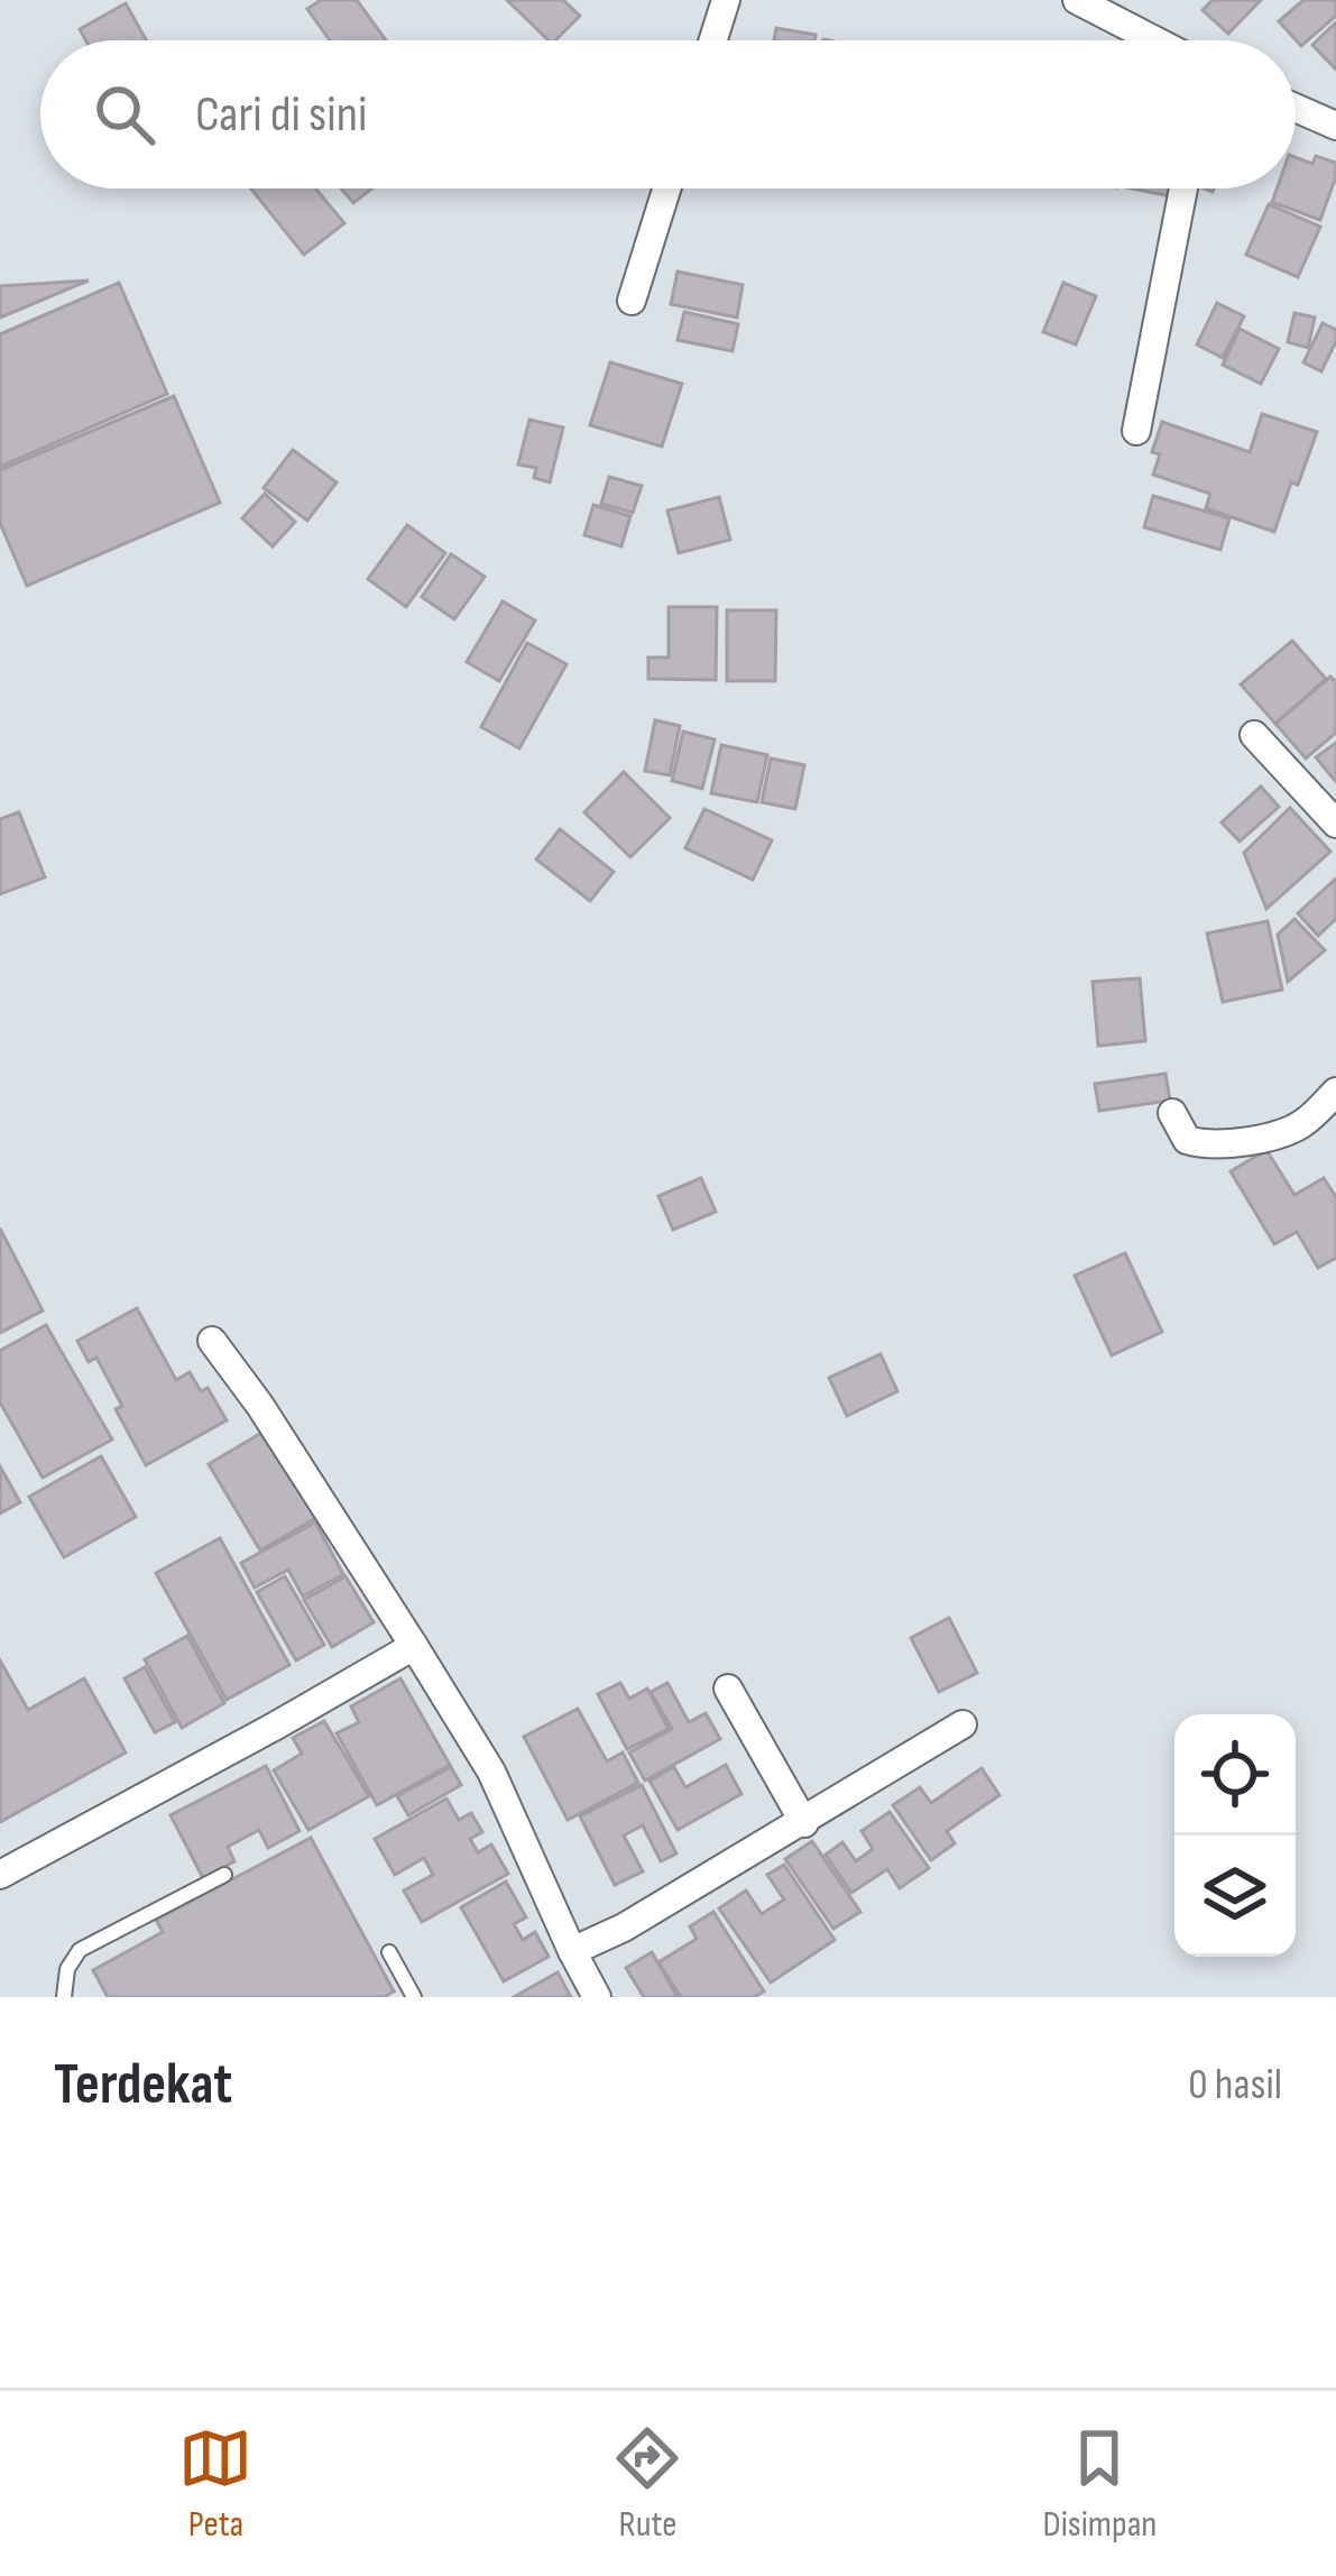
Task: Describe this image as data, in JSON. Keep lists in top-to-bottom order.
{
  "page": {
    "search": "Cari di sini",
    "heading": ["Terdekat", "0 hasil"],
    "nav": ["Peta", "Rute", "Disimpan"]
  }
}
